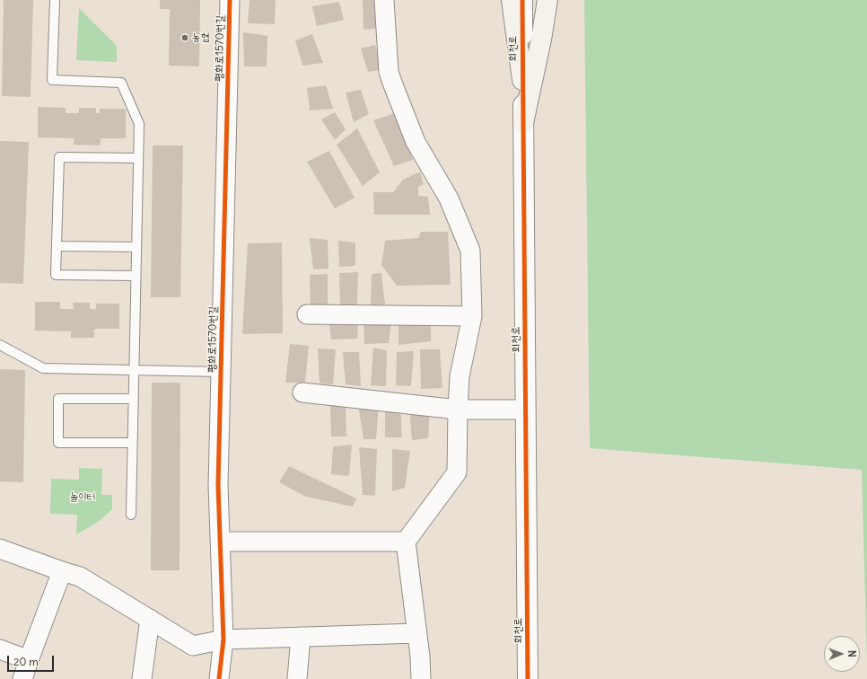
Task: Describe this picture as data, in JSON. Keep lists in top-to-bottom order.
{
  "streets": {
    "street": ["평화로1570번길", "회천로"]
  },
  "parks": ["놀이터"],
  "places": ["농협"],
  "scale_bar": "20 m",
  "north": "right"
}
